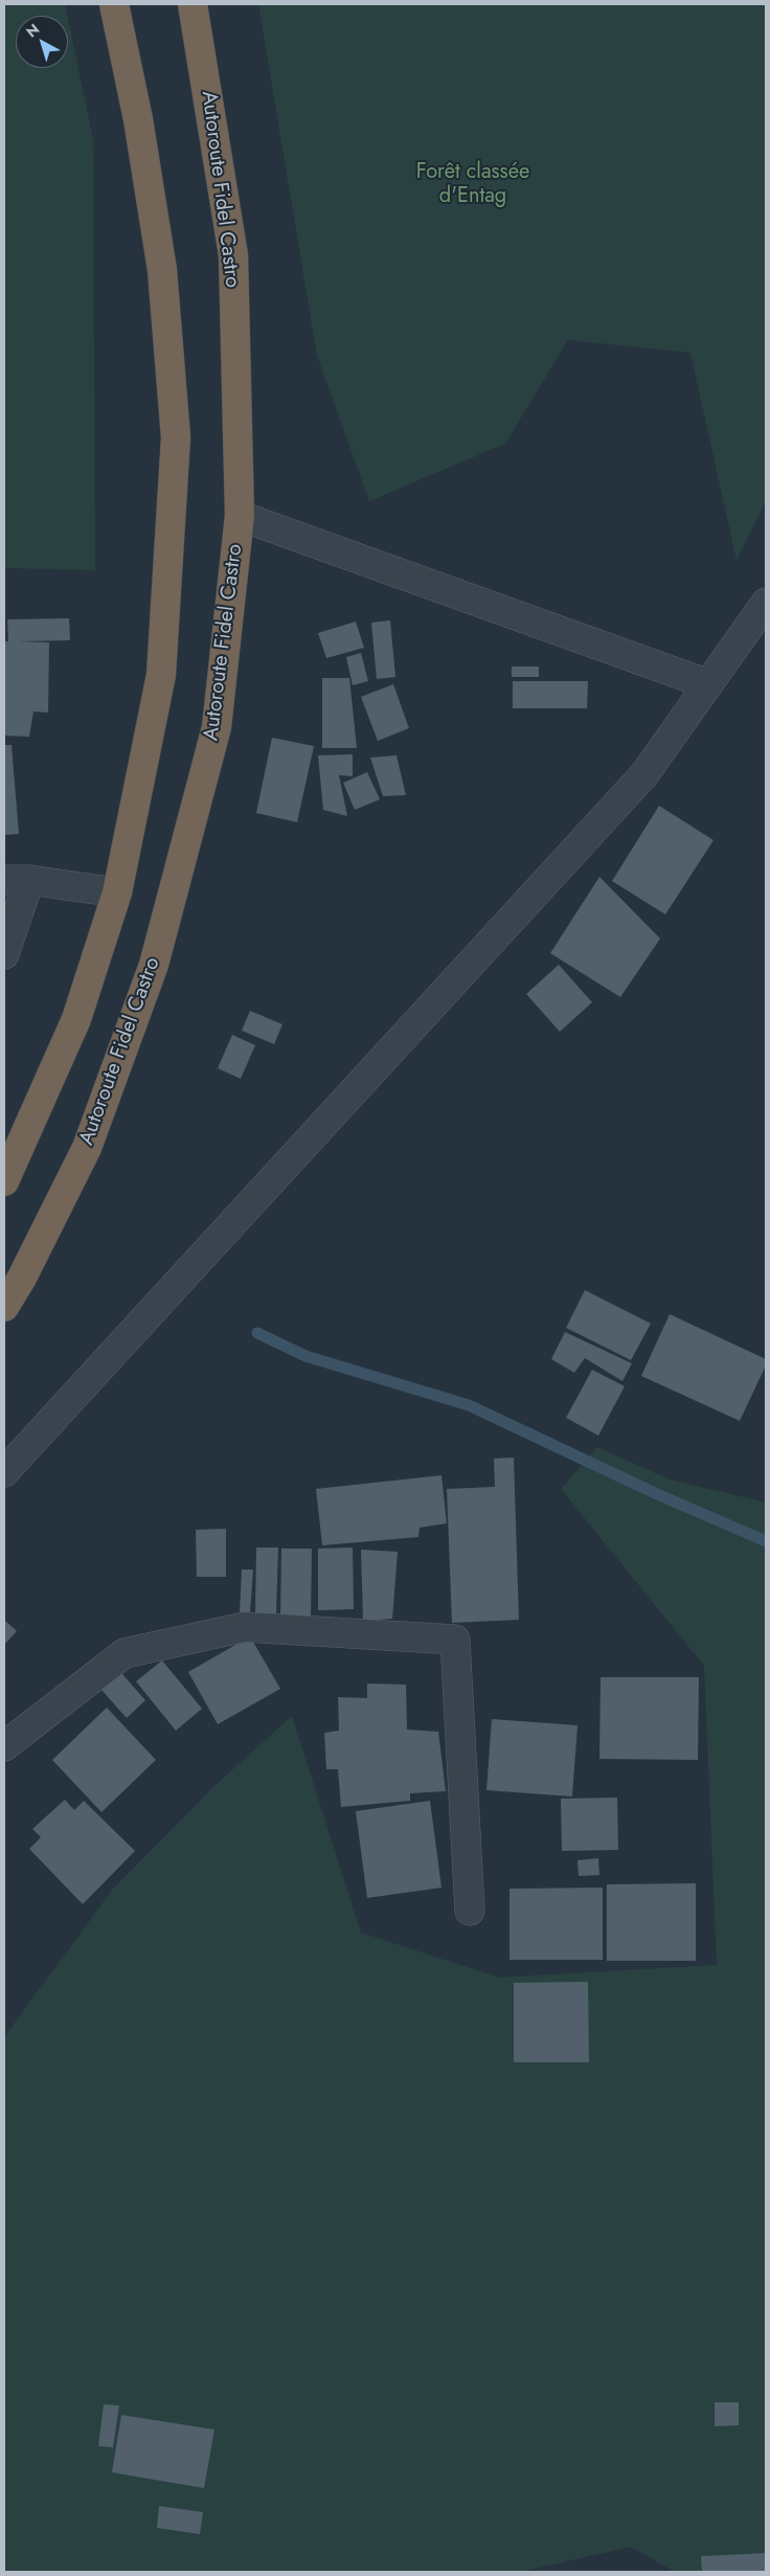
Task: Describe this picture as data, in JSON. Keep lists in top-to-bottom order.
{
  "streets": {
    "highway": ["Autoroute Fidel Castro"]
  },
  "parks": ["Forêt classée d'Entag"],
  "north": "top left"
}
